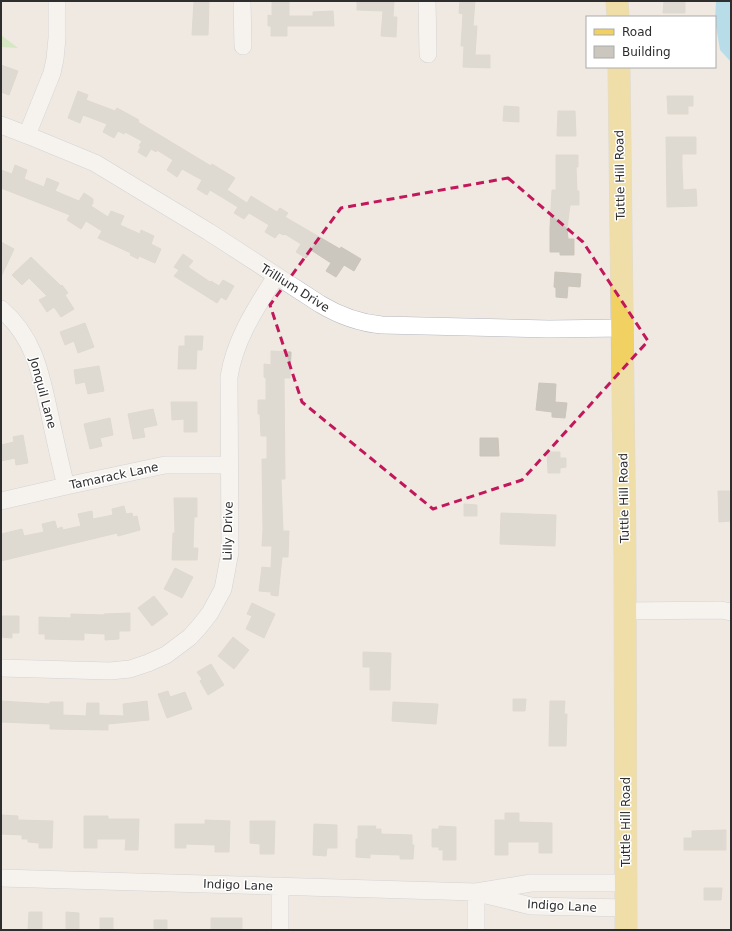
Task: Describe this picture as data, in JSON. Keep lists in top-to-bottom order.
{
  "streets": {
    "main road": ["Tuttle Hill Road"],
    "street": [
      "Trillium Drive",
      "Jonquil Lane",
      "Tamarack Lane",
      "Lilly Drive",
      "Indigo Lane"
    ]
  },
  "crossings": [
    ["Tuttle Hill Road", "Trillium Drive"],
    ["Tuttle Hill Road", "Indigo Lane"],
    ["Trillium Drive", "Lilly Drive"],
    ["Jonquil Lane", "Tamarack Lane"],
    ["Tamarack Lane", "Lilly Drive"]
  ],
  "legend": ["Road", "Building"]
}
